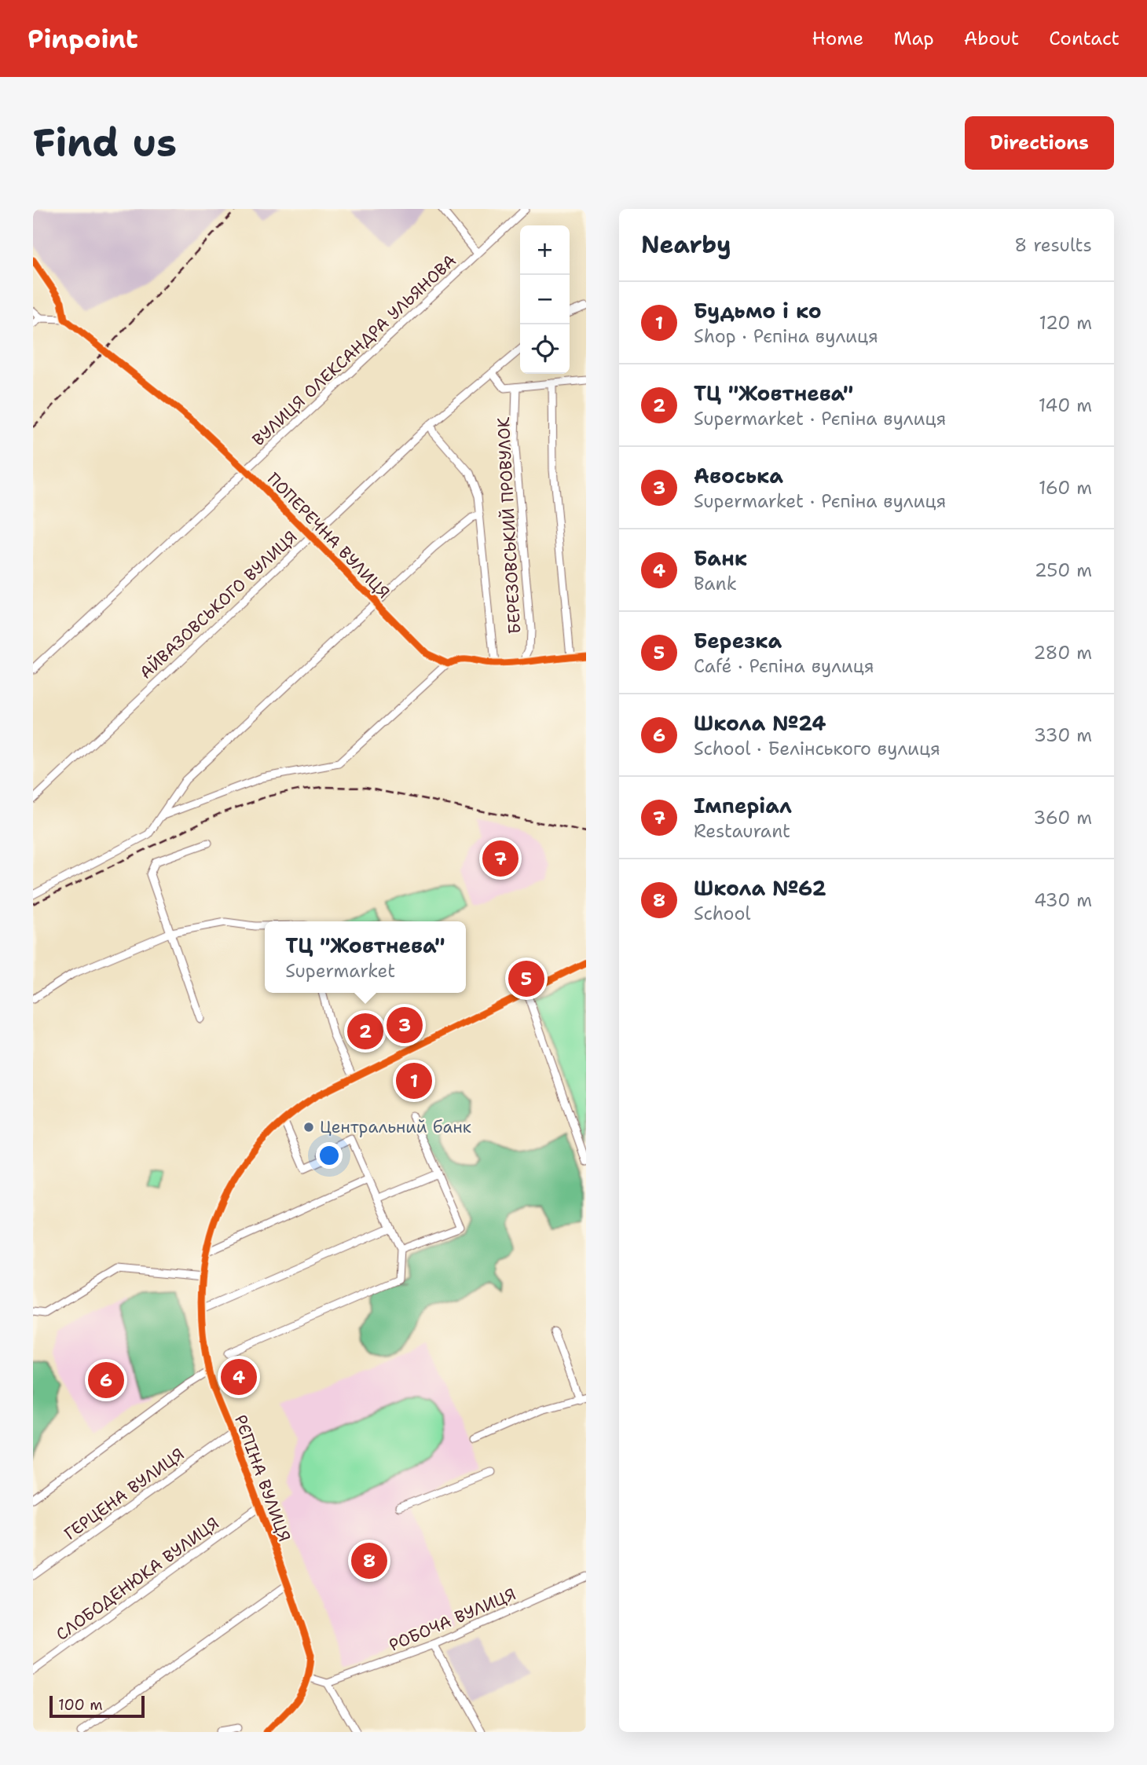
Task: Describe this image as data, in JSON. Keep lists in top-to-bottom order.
{
  "streets": {
    "street": [
      "ВУЛИЦЯ ОЛЕКСАНДРА УЛЬЯНОВА",
      "БЕРЕЗОВСЬКИЙ ПРОВУЛОК",
      "ПОПЕРЕЧНА ВУЛИЦЯ",
      "АЙВАЗОВСЬКОГО ВУЛИЦЯ",
      "РЄПІНА ВУЛИЦЯ",
      "ГЕРЦЕНА ВУЛИЦЯ",
      "СЛОБОДЕНЮКА ВУЛИЦЯ",
      "РОБОЧА ВУЛИЦЯ"
    ]
  },
  "crossings": [
    ["ВУЛИЦЯ ОЛЕКСАНДРА УЛЬЯНОВА", "ПОПЕРЕЧНА ВУЛИЦЯ"],
    ["ПОПЕРЕЧНА ВУЛИЦЯ", "АЙВАЗОВСЬКОГО ВУЛИЦЯ"],
    ["РЄПІНА ВУЛИЦЯ", "ГЕРЦЕНА ВУЛИЦЯ"],
    ["РЄПІНА ВУЛИЦЯ", "СЛОБОДЕНЮКА ВУЛИЦЯ"]
  ],
  "places": ["Центральний банк"],
  "scale_bar": "100 m",
  "page": {
    "header": "Pinpoint",
    "nav": [
      "Home",
      "Map",
      "About",
      "Contact"
    ],
    "buttons": "Directions",
    "title": "Find us",
    "heading": ["Nearby", "8 results"],
    "map_buttons": ["+", "−"],
    "list": [
      {
        "mark": "1",
        "name": "Будьмо і ко",
        "note": "Shop · Рєпіна вулиця",
        "value": "120 m"
      },
      {
        "mark": "2",
        "name": "ТЦ \"Жовтнева\"",
        "note": "Supermarket · Рєпіна вулиця",
        "value": "140 m"
      },
      {
        "mark": "3",
        "name": "Авоська",
        "note": "Supermarket · Рєпіна вулиця",
        "value": "160 m"
      },
      {
        "mark": "4",
        "name": "Банк",
        "note": "Bank",
        "value": "250 m"
      },
      {
        "mark": "5",
        "name": "Березка",
        "note": "Café · Рєпіна вулиця",
        "value": "280 m"
      },
      {
        "mark": "6",
        "name": "Школа №24",
        "note": "School · Белінського вулиця",
        "value": "330 m"
      },
      {
        "mark": "7",
        "name": "Імперіал",
        "note": "Restaurant",
        "value": "360 m"
      },
      {
        "mark": "8",
        "name": "Школа №62",
        "note": "School",
        "value": "430 m"
      }
    ],
    "pins": [
      "7",
      "5",
      "3",
      "2",
      "1",
      "4",
      "6",
      "8"
    ],
    "popup": ["ТЦ \"Жовтнева\"", "Supermarket"],
    "scale": "100 m"
  }
}
